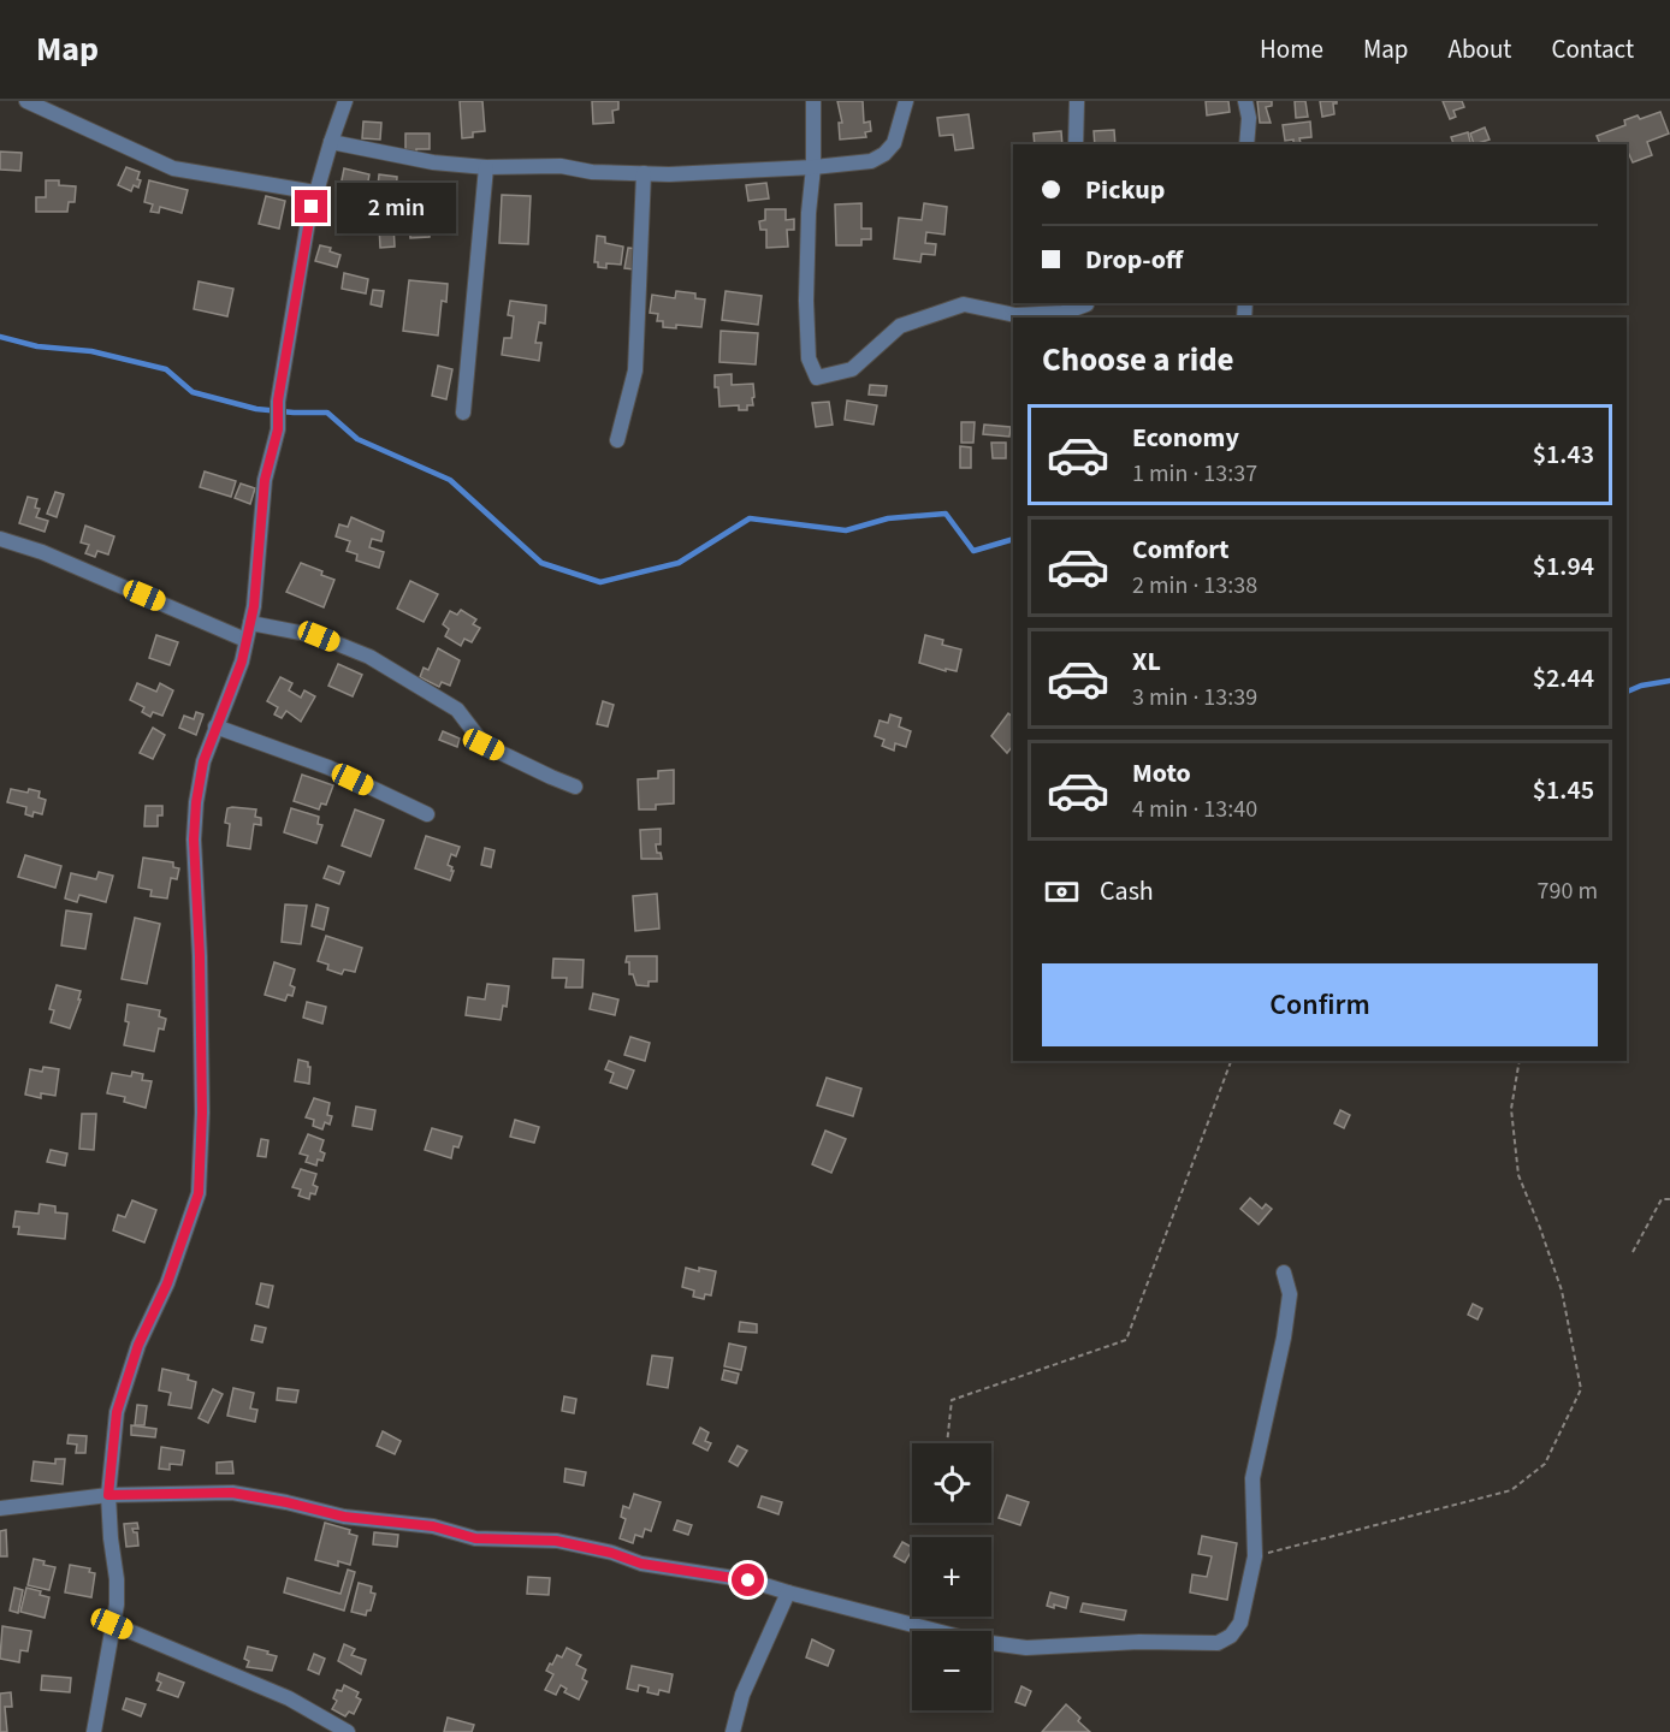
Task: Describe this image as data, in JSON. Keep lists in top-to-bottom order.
{
  "page": {
    "header": "Map",
    "nav": [
      "Home",
      "Map",
      "About",
      "Contact"
    ],
    "banner": ["Pickup", "Drop-off"],
    "bubble": "2 min",
    "heading": "Choose a ride",
    "list": [
      {
        "name": "Economy",
        "note": "1 min · 13:37",
        "value": "$1.43"
      },
      {
        "name": "Comfort",
        "note": "2 min · 13:38",
        "value": "$1.94"
      },
      {
        "name": "XL",
        "note": "3 min · 13:39",
        "value": "$2.44"
      },
      {
        "name": "Moto",
        "note": "4 min · 13:40",
        "value": "$1.45"
      }
    ],
    "pay": ["Cash", "790 m"],
    "buttons": "Confirm",
    "map_buttons": ["+", "−"]
  }
}
